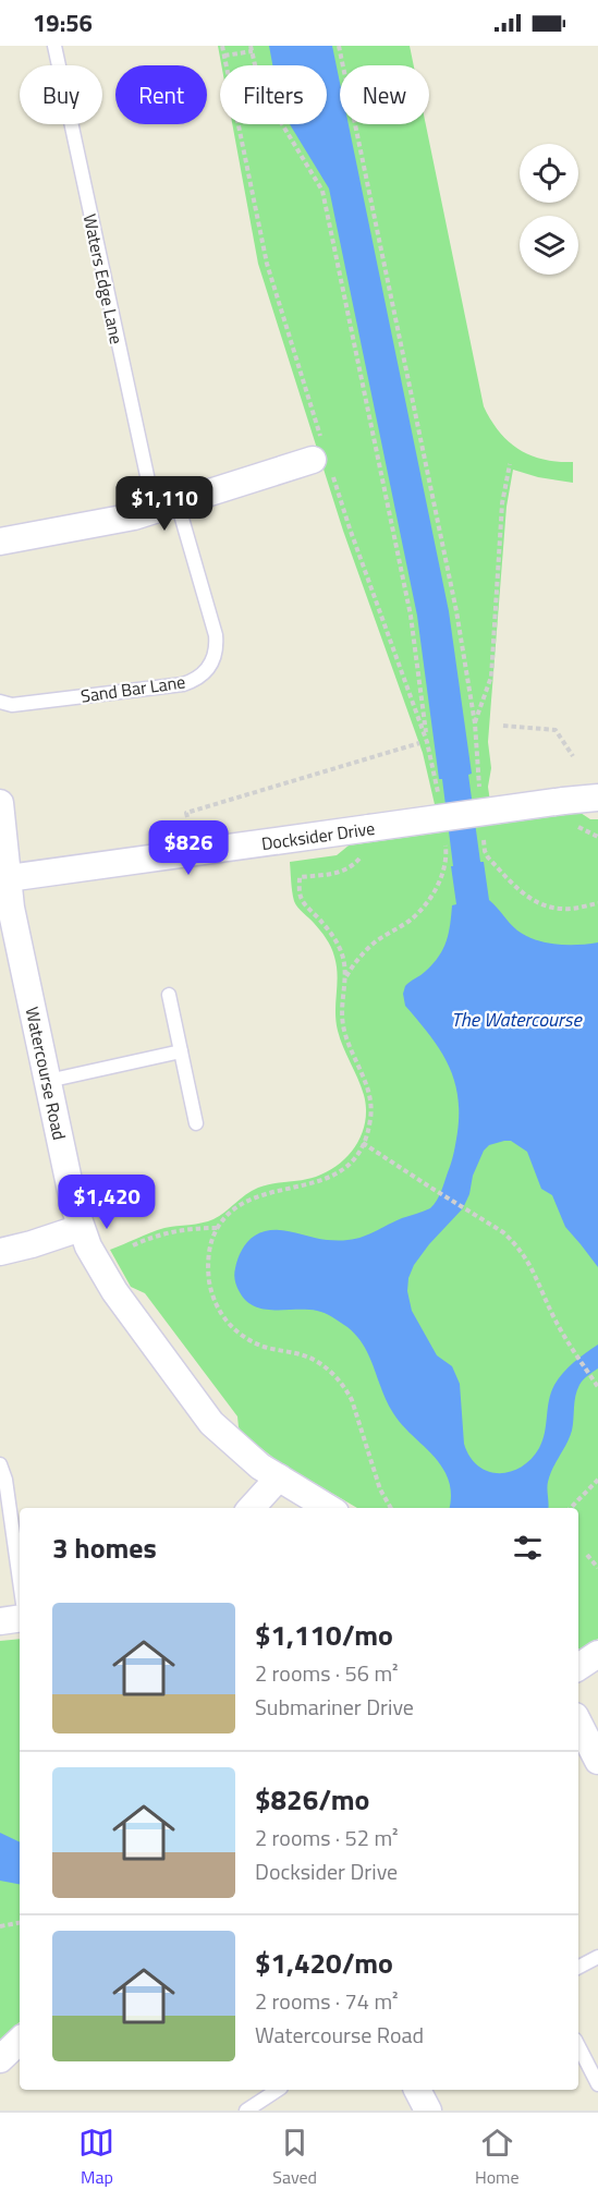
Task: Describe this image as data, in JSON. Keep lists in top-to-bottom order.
{
  "streets": {
    "street": ["Docksider Drive", "Watercourse Road"],
    "lane": ["Waters Edge Lane", "Sand Bar Lane"]
  },
  "crossings": [
    ["Waters Edge Lane", "Sand Bar Lane"],
    ["Docksider Drive", "Watercourse Road"]
  ],
  "water": ["The Watercourse"],
  "page": {
    "status": "19:56",
    "chip": [
      "Buy",
      "Rent",
      "Filters",
      "New"
    ],
    "price": ["$1,110", "$826", "$1,420"],
    "heading": "3 homes",
    "list": [
      {
        "name": "$1,110/mo",
        "note": "2 rooms · 56 m² · Submariner Drive"
      },
      {
        "name": "$826/mo",
        "note": "2 rooms · 52 m² · Docksider Drive"
      },
      {
        "name": "$1,420/mo",
        "note": "2 rooms · 74 m² · Watercourse Road"
      }
    ],
    "tabs": ["Map", "Saved", "Home"]
  }
}
